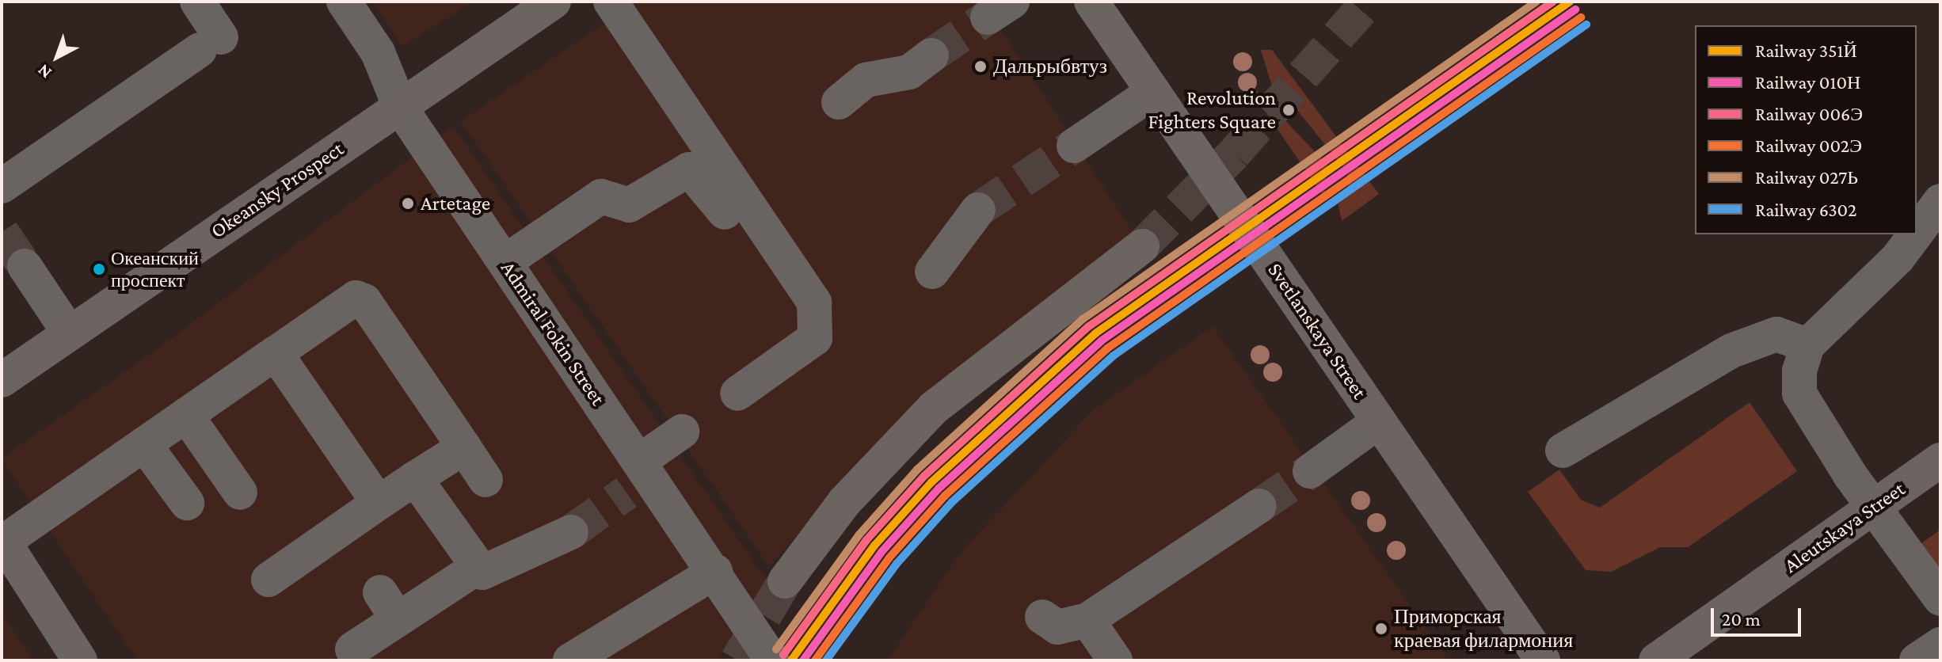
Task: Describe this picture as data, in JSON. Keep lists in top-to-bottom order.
{
  "streets": {
    "main road": ["Okeansky Prospect", "Svetlanskaya Street", "Aleutskaya Street"],
    "street": ["Admiral Fokin Street"]
  },
  "crossings": [
    ["Okeansky Prospect", "Admiral Fokin Street"]
  ],
  "places": [
    "Дальрыбвтуз",
    "Revolution Fighters Square",
    "Artetage",
    "Океанский проспект",
    "Приморская краевая филармония"
  ],
  "lines": [
    "rail line 351Й",
    "rail line 006Э",
    "rail line 027Ь",
    "rail line 010Н",
    "rail line 002Э",
    "rail line 6302"
  ],
  "legend": [
    "Railway 351Й",
    "Railway 010Н",
    "Railway 006Э",
    "Railway 002Э",
    "Railway 027Ь",
    "Railway 6302"
  ],
  "scale_bar": "20 m",
  "north": "bottom left"
}
